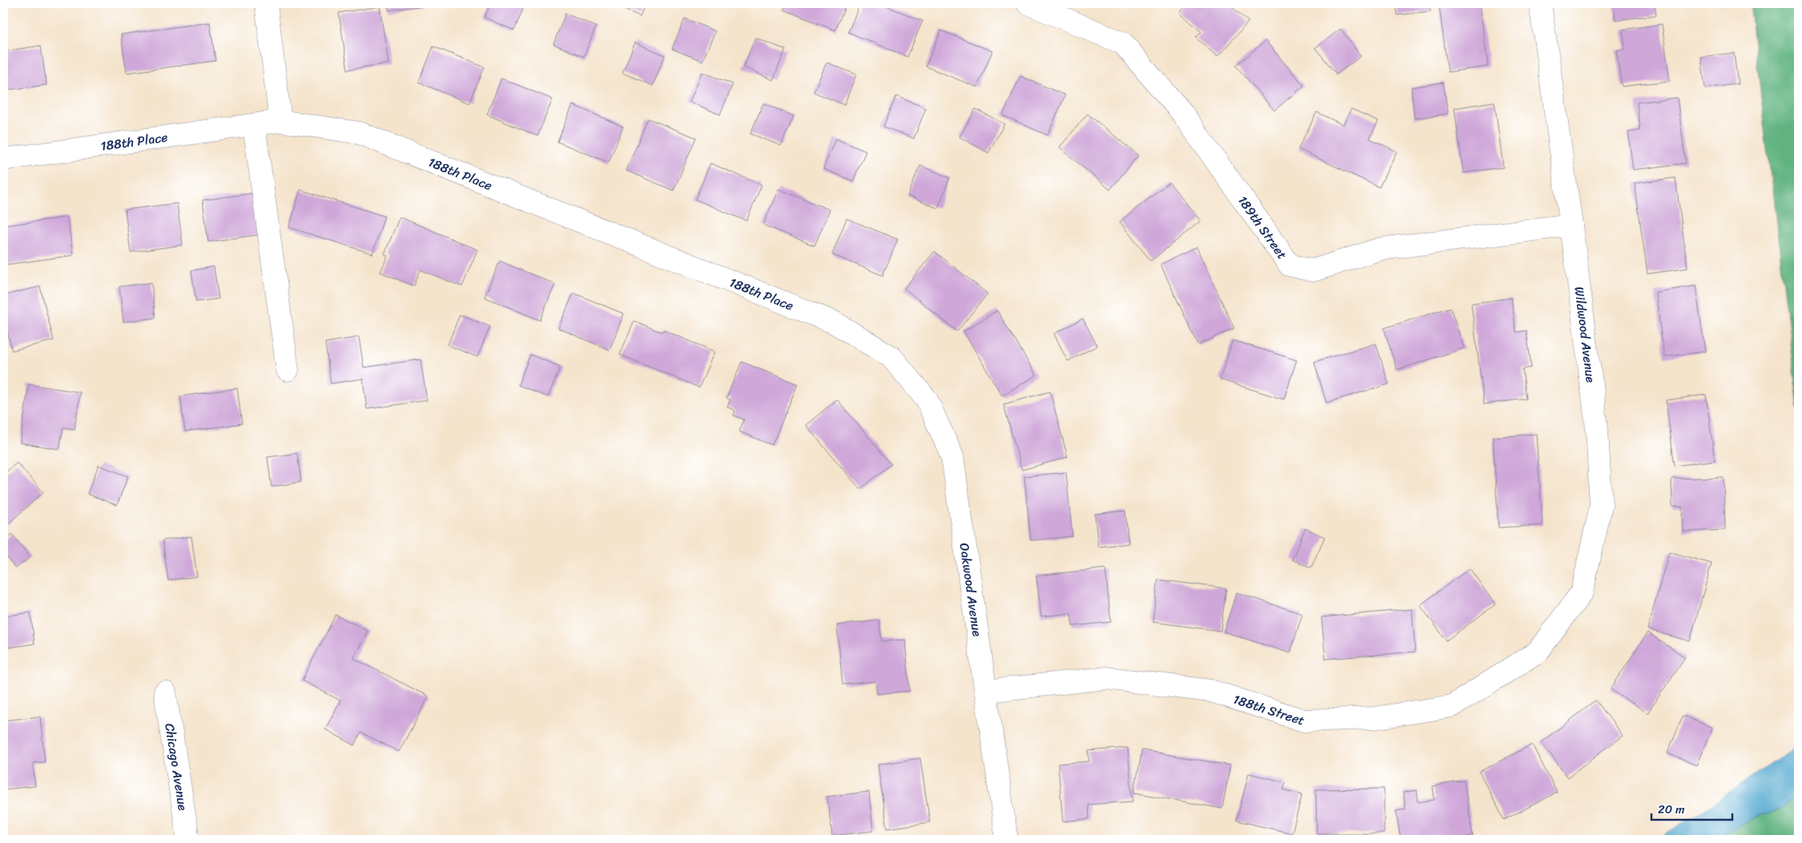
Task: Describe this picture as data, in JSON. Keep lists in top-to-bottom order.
{
  "streets": {
    "street": [
      "188th Place",
      "189th Street",
      "Wildwood Avenue",
      "Oakwood Avenue",
      "188th Street",
      "Chicago Avenue"
    ]
  },
  "crossings": [
    ["188th Place", "Oakwood Avenue"],
    ["189th Street", "Wildwood Avenue"],
    ["Wildwood Avenue", "188th Street"],
    ["Oakwood Avenue", "188th Street"]
  ],
  "scale_bar": "20 m"
}
